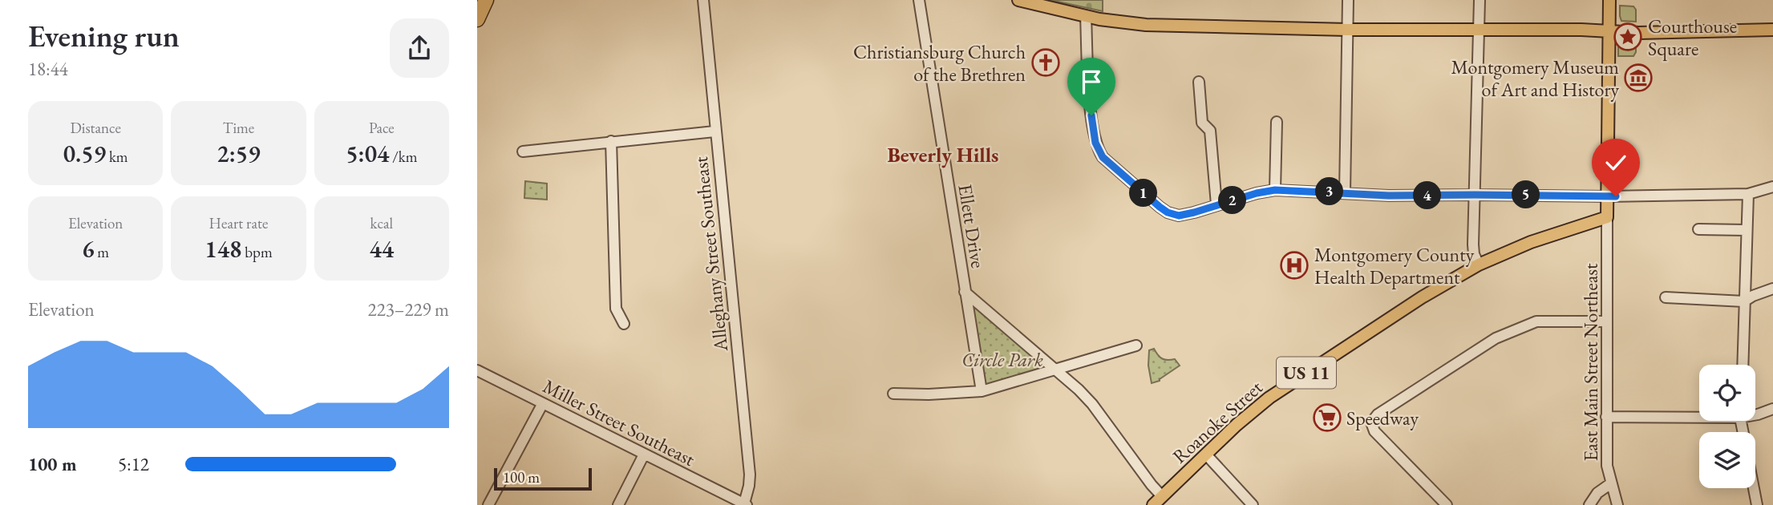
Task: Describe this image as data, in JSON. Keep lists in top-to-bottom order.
{
  "streets": {
    "main road": ["US 11", "Roanoke Street"],
    "street": [
      "Ellett Drive",
      "Alleghany Street Southeast",
      "East Main Street Northeast",
      "Miller Street Southeast"
    ]
  },
  "crossings": [
    ["Alleghany Street Southeast", "Miller Street Southeast"],
    ["East Main Street Northeast", "Roanoke Street"]
  ],
  "districts": ["Beverly Hills"],
  "parks": ["Circle Park"],
  "places": {
    "place": ["Courthouse Square"],
    "church": ["Christiansburg Church of the Brethren"],
    "museum": ["Montgomery Museum of Art and History"],
    "hospital": ["Montgomery County Health Department"],
    "supermarket": ["Speedway"]
  },
  "scale_bar": "100 m",
  "page": {
    "heading": ["Evening run", "18:44"],
    "stats": [
      ["Distance", "0.59 km"],
      ["Time", "2:59"],
      ["Pace", "5:04 /km"],
      ["Elevation", "6 m"],
      ["Heart rate", "148 bpm"],
      ["kcal", "44"]
    ],
    "pins": [
      "3",
      "1",
      "5",
      "4",
      "2"
    ],
    "chart": ["Elevation", "223–229 m"],
    "list": [
      {
        "name": "100 m",
        "note": "5:12"
      }
    ],
    "scale": "100 m"
  }
}
